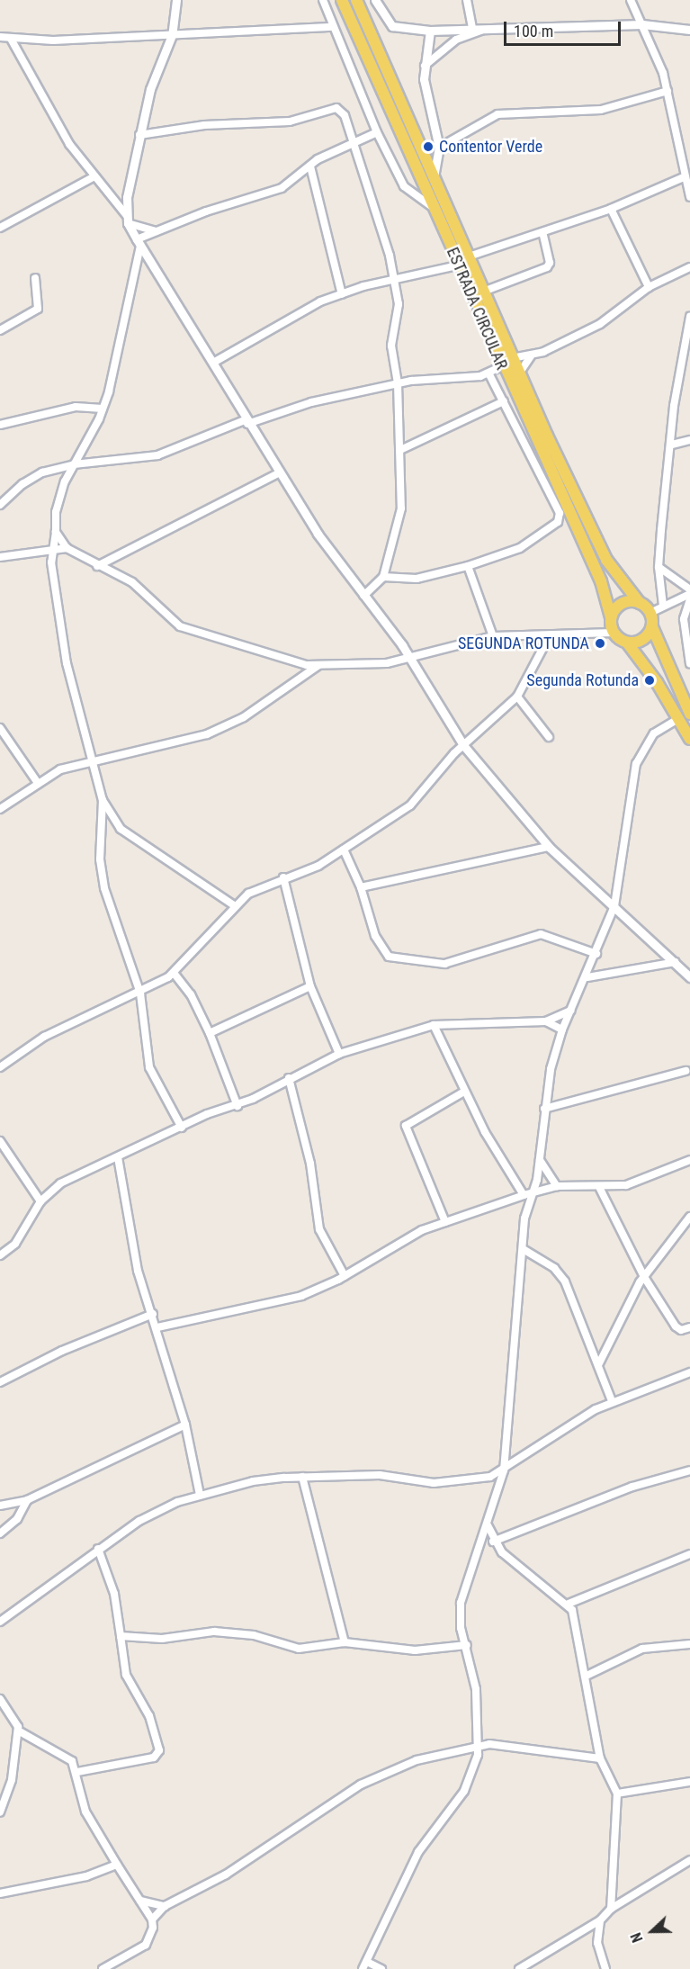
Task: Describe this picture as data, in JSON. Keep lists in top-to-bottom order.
{
  "streets": {
    "main road": ["ESTRADA CIRCULAR"]
  },
  "places": ["Contentor Verde", "SEGUNDA ROTUNDA", "Segunda Rotunda"],
  "scale_bar": "100 m",
  "north": "left"
}
